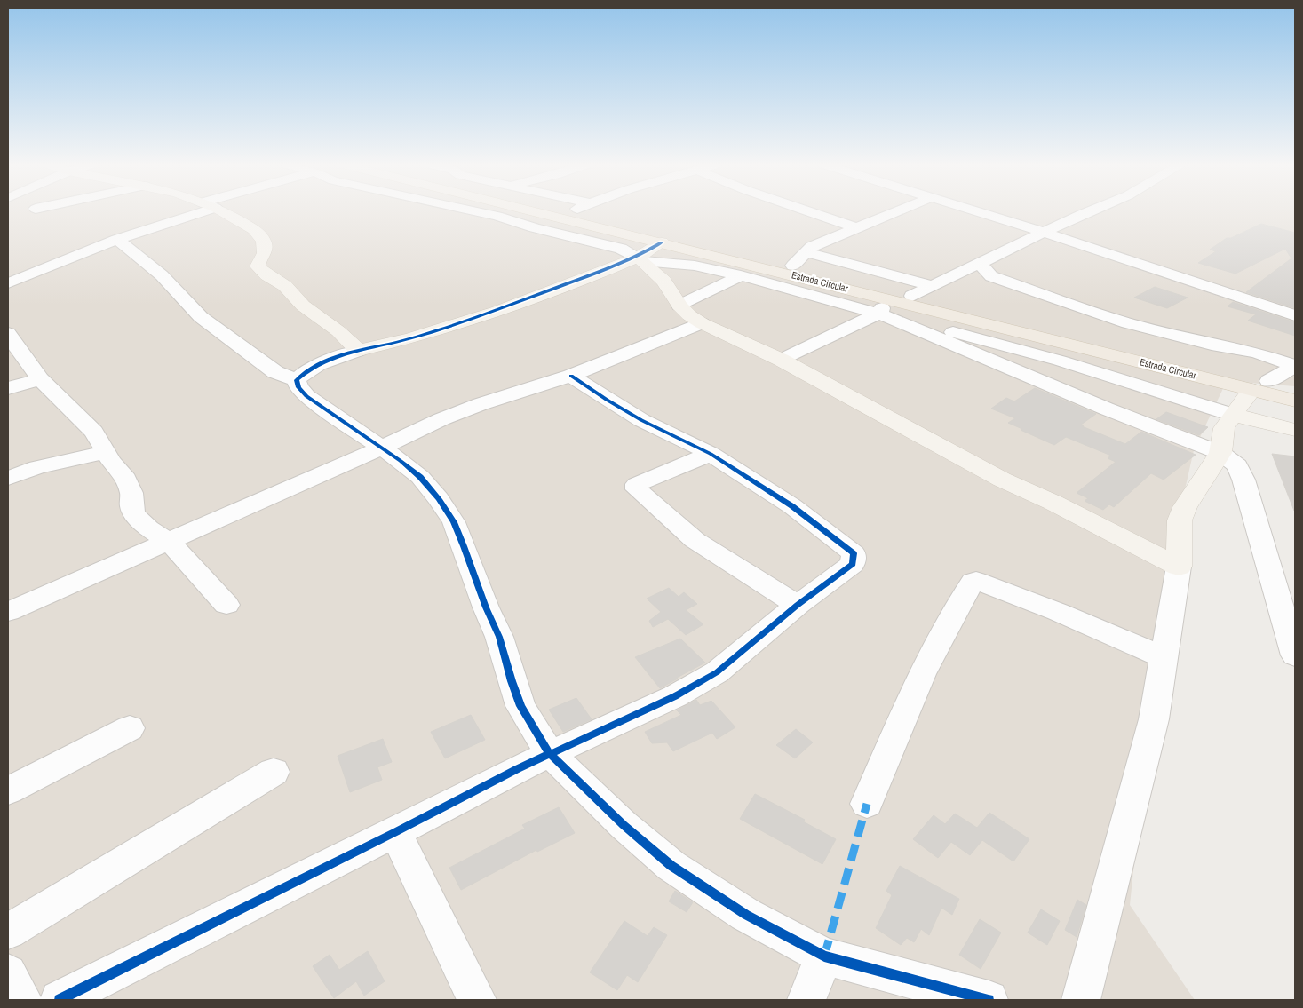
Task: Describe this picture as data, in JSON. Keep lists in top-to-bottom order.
{
  "streets": {
    "main road": ["Estrada Circular"]
  }
}
